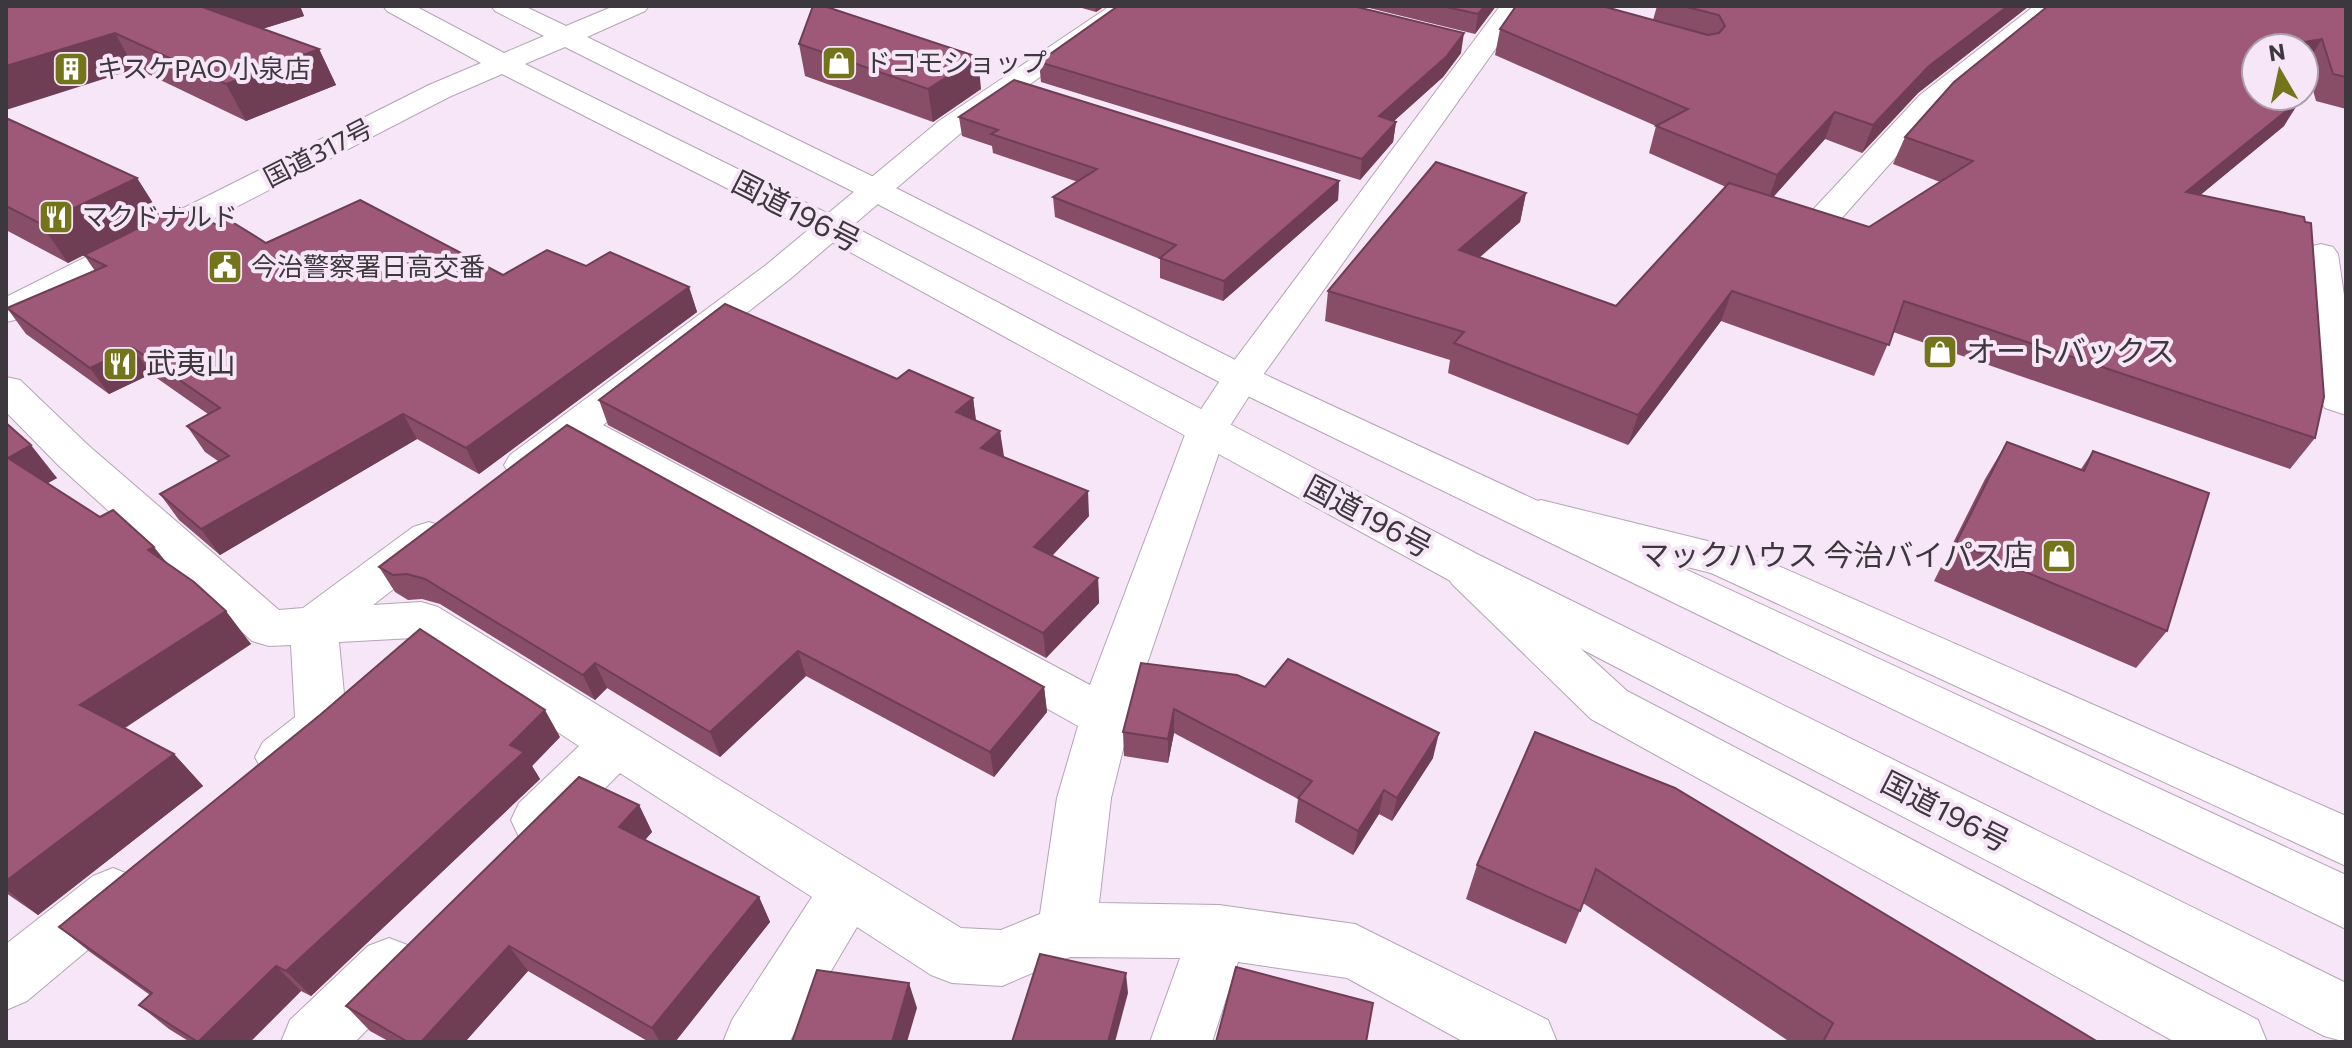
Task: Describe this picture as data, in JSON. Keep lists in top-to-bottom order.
{
  "streets": {
    "main road": ["国道317号", "国道196号"]
  },
  "crossings": [
    ["国道317号", "国道196号"]
  ],
  "places": {
    "shop": ["ドコモショップ", "オートバックス", "マックハウス 今治バイパス店"],
    "building": ["キスケPAO 小泉店"],
    "restaurant": ["マクドナルド", "武夷山"],
    "public building": ["今治警察署日高交番"]
  },
  "north": "top"
}
